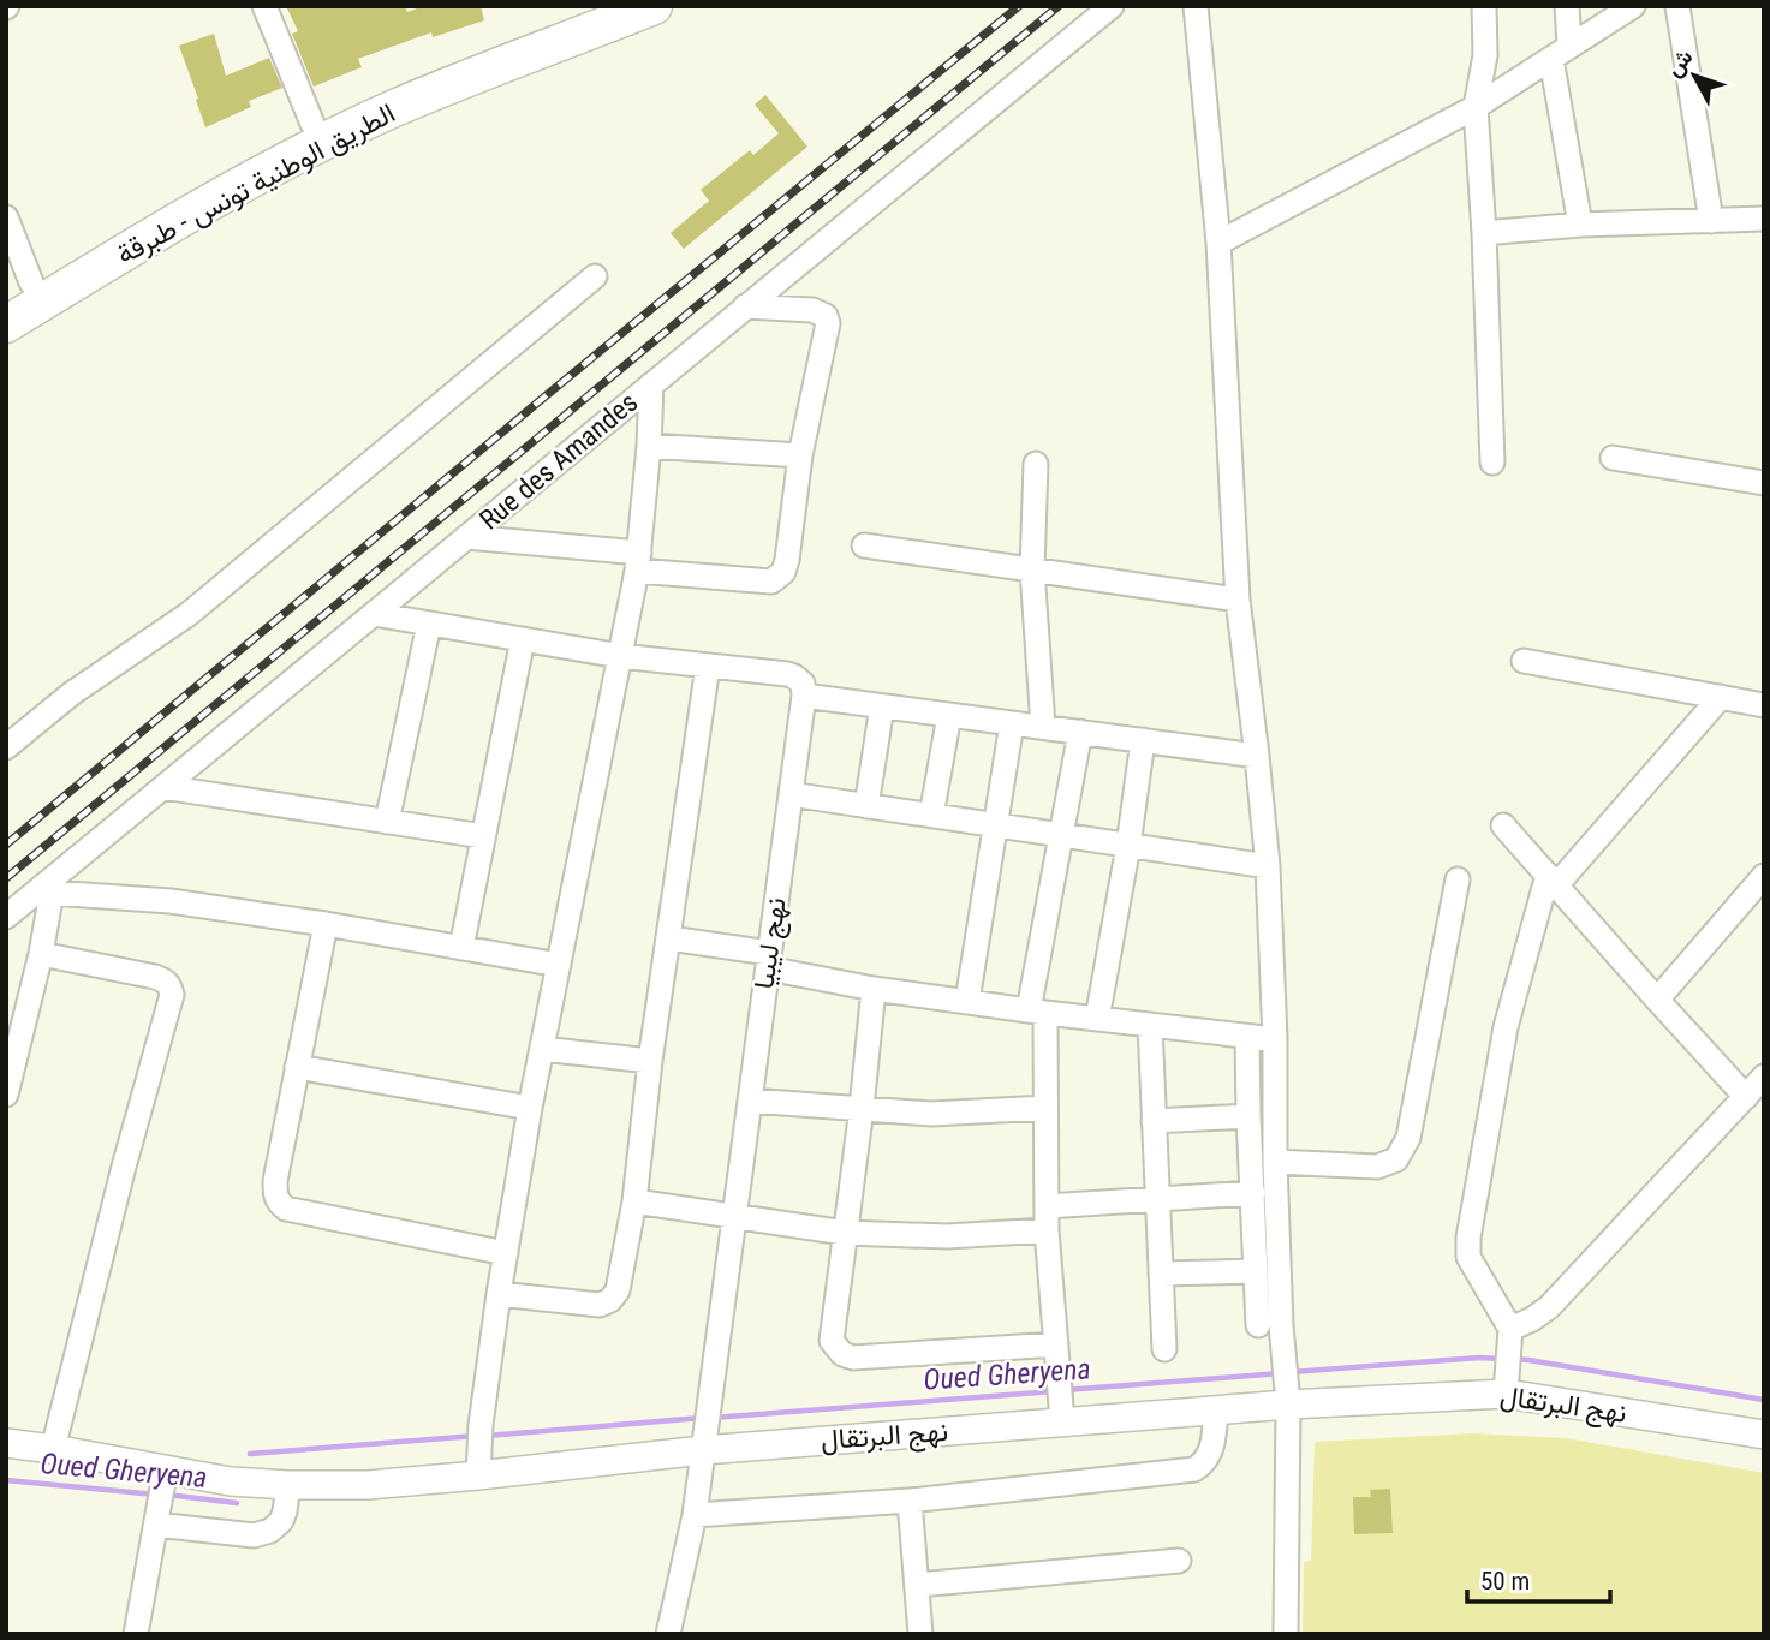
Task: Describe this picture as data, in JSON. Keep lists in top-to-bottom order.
{
  "streets": {
    "main road": ["الطريق الوطنية تونس - طبرقة"],
    "street": ["Rue des Amandes", "نهج ليبيا", "نهج البرتقال"]
  },
  "crossings": [
    ["نهج ليبيا", "نهج البرتقال"]
  ],
  "water": ["Oued Gheryena"],
  "scale_bar": "50 m",
  "north": "top left"
}
